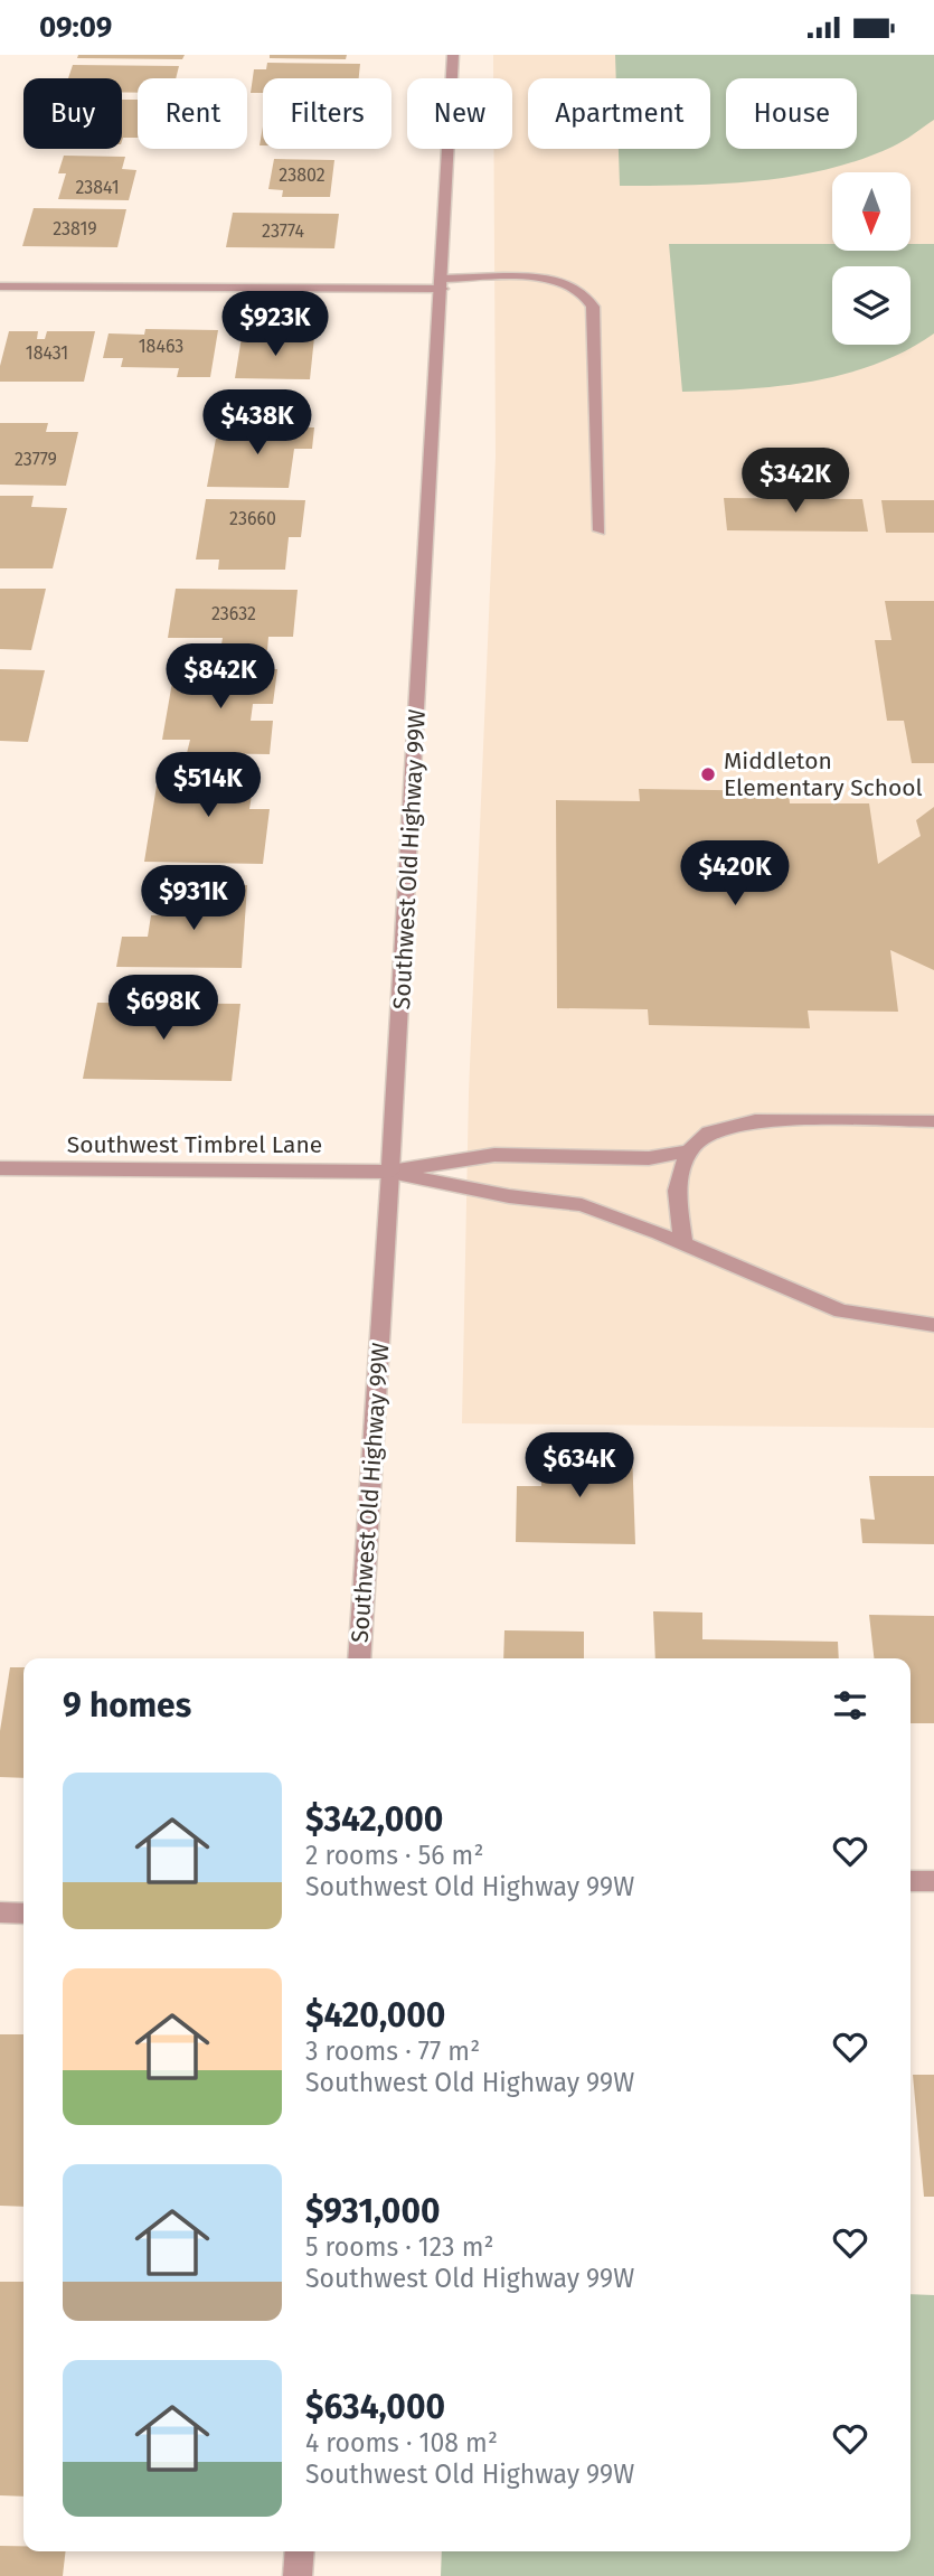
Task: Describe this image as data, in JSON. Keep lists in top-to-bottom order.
{
  "streets": {
    "street": ["Southwest Old Highway 99W", "Southwest Timbrel Lane"]
  },
  "crossings": [
    ["Southwest Old Highway 99W", "Southwest Timbrel Lane"]
  ],
  "places": ["Middleton Elementary School"],
  "house_numbers": [
    "23802",
    "23841",
    "23819",
    "23774",
    "18463",
    "18431",
    "23779",
    "23660",
    "23632"
  ],
  "north": "bottom",
  "page": {
    "status": "09:09",
    "chip": [
      "Buy",
      "Rent",
      "Filters",
      "New",
      "Apartment",
      "House"
    ],
    "price": [
      "$923K",
      "$438K",
      "$342K",
      "$842K",
      "$514K",
      "$420K",
      "$931K",
      "$698K",
      "$634K"
    ],
    "heading": "9 homes",
    "list": [
      {
        "name": "$342,000",
        "note": "2 rooms · 56 m² · Southwest Old Highway 99W"
      },
      {
        "name": "$420,000",
        "note": "3 rooms · 77 m² · Southwest Old Highway 99W"
      },
      {
        "name": "$931,000",
        "note": "5 rooms · 123 m² · Southwest Old Highway 99W"
      },
      {
        "name": "$634,000",
        "note": "4 rooms · 108 m² · Southwest Old Highway 99W"
      }
    ]
  }
}
